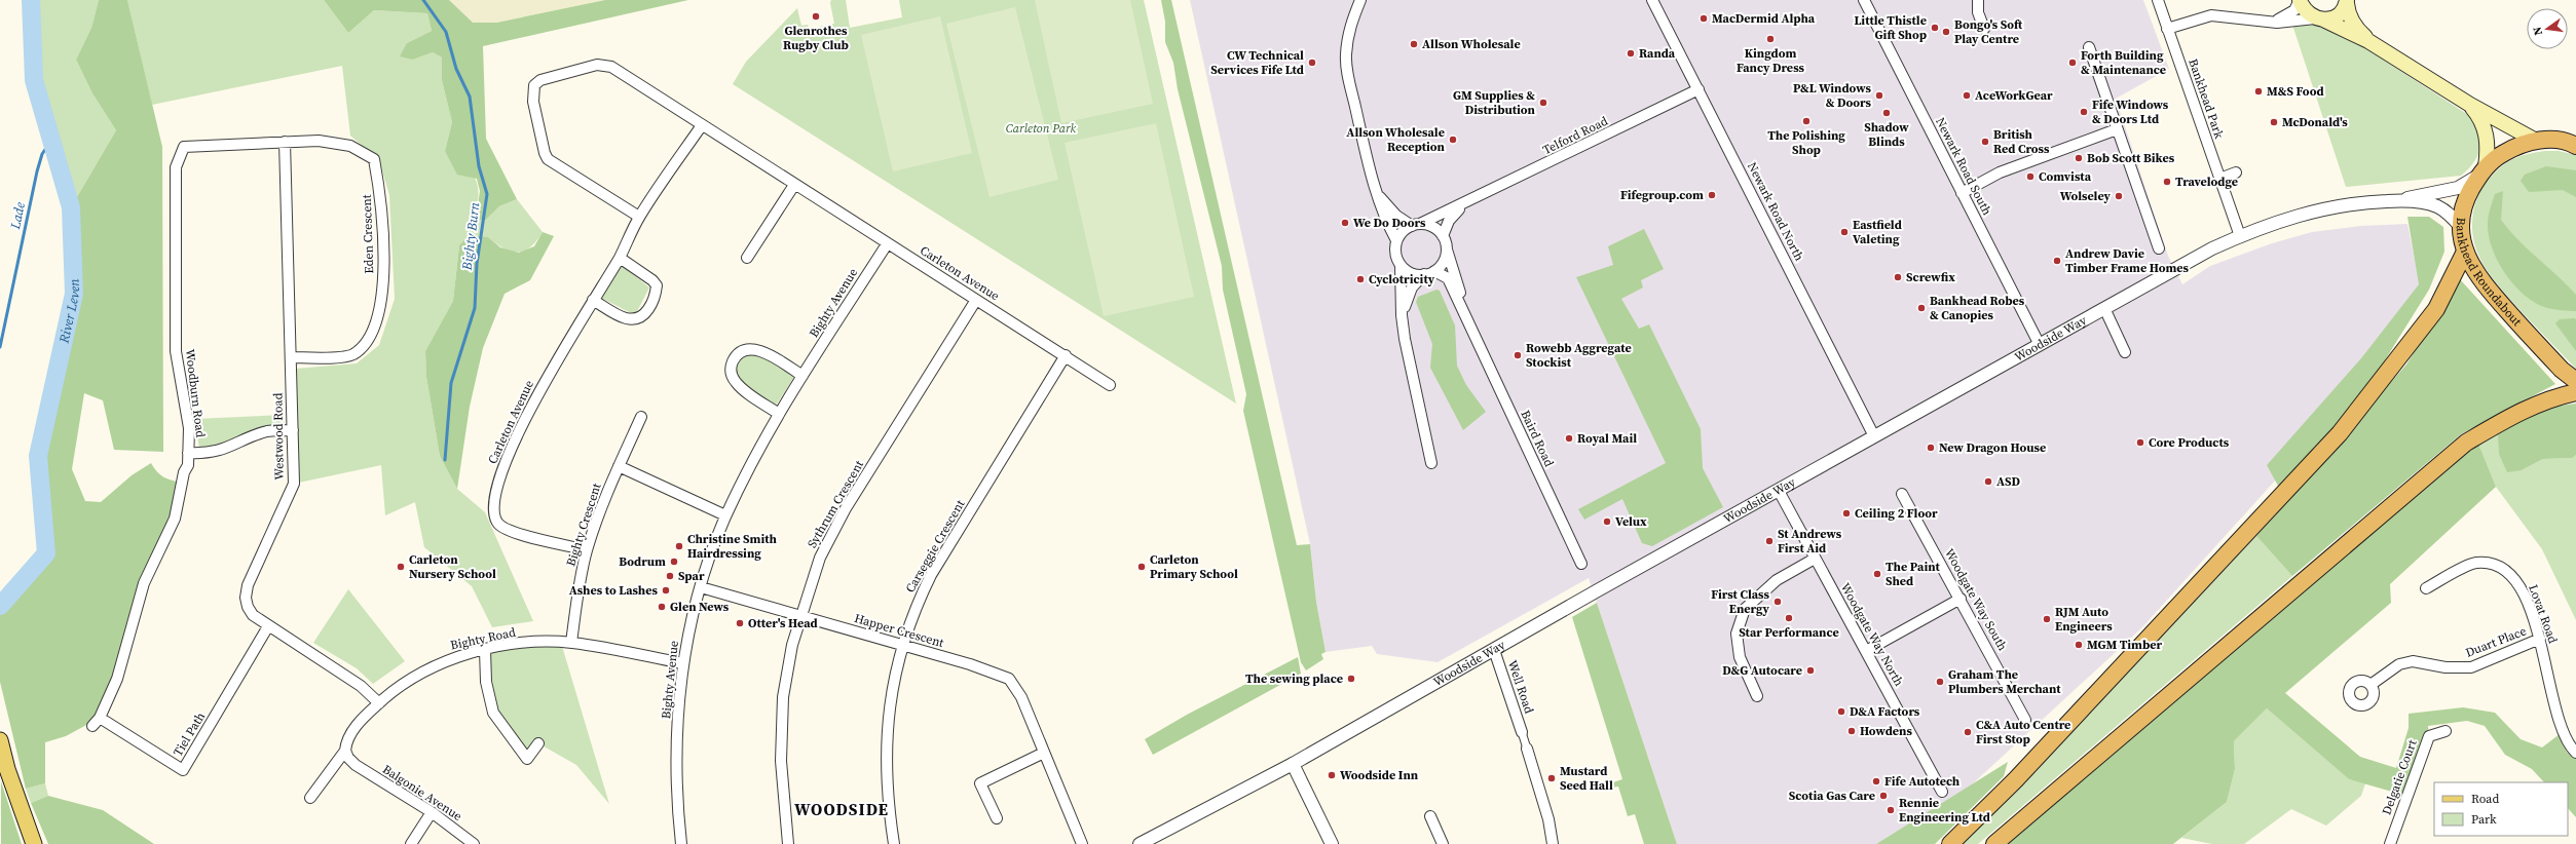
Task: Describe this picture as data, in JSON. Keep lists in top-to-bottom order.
{
  "streets": {
    "highway": ["Bankhead Roundabout"],
    "street": [
      "Bankhead Park",
      "Telford Road",
      "Newark Road South",
      "Newark Road North",
      "Eden Crescent",
      "Carleton Avenue",
      "Bighty Avenue",
      "Woodside Way",
      "Woodburn Road",
      "Westwood Road",
      "Baird Road",
      "Sythrum Crescent",
      "Bighty Crescent",
      "Carseggie Crescent",
      "Woodgate Way South",
      "Lovat Road",
      "Happer Crescent",
      "Woodgate Way North",
      "Bighty Road",
      "Duart Place",
      "Well Road",
      "Tiel Path",
      "Delgatie Court",
      "Balgonie Avenue"
    ]
  },
  "crossings": [
    ["Bankhead Park", "Woodside Way"],
    ["Telford Road", "Newark Road North"],
    ["Telford Road", "Baird Road"],
    ["Newark Road South", "Woodside Way"],
    ["Newark Road North", "Woodside Way"],
    ["Eden Crescent", "Woodburn Road"],
    ["Eden Crescent", "Westwood Road"],
    ["Bankhead Roundabout", "Woodside Way"],
    ["Carleton Avenue", "Bighty Avenue"],
    ["Carleton Avenue", "Sythrum Crescent"],
    ["Carleton Avenue", "Bighty Crescent"],
    ["Carleton Avenue", "Carseggie Crescent"],
    ["Bighty Avenue", "Happer Crescent"],
    ["Bighty Avenue", "Bighty Road"],
    ["Woodside Way", "Woodgate Way North"],
    ["Woodside Way", "Well Road"],
    ["Woodburn Road", "Westwood Road"],
    ["Woodburn Road", "Tiel Path"],
    ["Westwood Road", "Bighty Road"],
    ["Westwood Road", "Tiel Path"],
    ["Sythrum Crescent", "Happer Crescent"],
    ["Bighty Crescent", "Bighty Road"],
    ["Carseggie Crescent", "Happer Crescent"],
    ["Lovat Road", "Duart Place"],
    ["Bighty Road", "Balgonie Avenue"]
  ],
  "districts": ["WOODSIDE"],
  "water": ["Lade", "Bighty Burn", "River Leven"],
  "parks": ["Carleton Park"],
  "places": [
    "Glenrothes Rugby Club",
    "MacDermid Alpha",
    "Little Thistle Gift Shop",
    "Bongo's Soft Play Centre",
    "Kingdom Fancy Dress",
    "Allson Wholesale",
    "Randa",
    "CW Technical Services Fife Ltd",
    "Forth Building & Maintenance",
    "M&S Food",
    "P&L Windows & Doors",
    "AceWorkGear",
    "GM Supplies & Distribution",
    "Fife Windows & Doors Ltd",
    "Shadow Blinds",
    "The Polishing Shop",
    "McDonald's",
    "Allson Wholesale Reception",
    "British Red Cross",
    "Bob Scott Bikes",
    "Comvista",
    "Travelodge",
    "Fifegroup.com",
    "Wolseley",
    "We Do Doors",
    "Eastfield Valeting",
    "Andrew Davie Timber Frame Homes",
    "Screwfix",
    "Cyclotricity",
    "Bankhead Robes & Canopies",
    "Rowebb Aggregate Stockist",
    "Royal Mail",
    "Core Products",
    "New Dragon House",
    "ASD",
    "Ceiling 2 Floor",
    "Velux",
    "St Andrews First Aid",
    "Christine Smith Hairdressing",
    "Bodrum",
    "Carleton Nursery School",
    "Carleton Primary School",
    "The Paint Shed",
    "Spar",
    "Ashes to Lashes",
    "First Class Energy",
    "Glen News",
    "Star Performance",
    "RJM Auto Engineers",
    "Otter's Head",
    "MGM Timber",
    "D&G Autocare",
    "The sewing place",
    "Graham The Plumbers Merchant",
    "D&A Factors",
    "Howdens",
    "C&A Auto Centre First Stop",
    "Woodside Inn",
    "Mustard Seed Hall",
    "Fife Autotech",
    "Scotia Gas Care",
    "Rennie Engineering Ltd"
  ],
  "legend": ["Road", "Park"],
  "north": "left"
}
